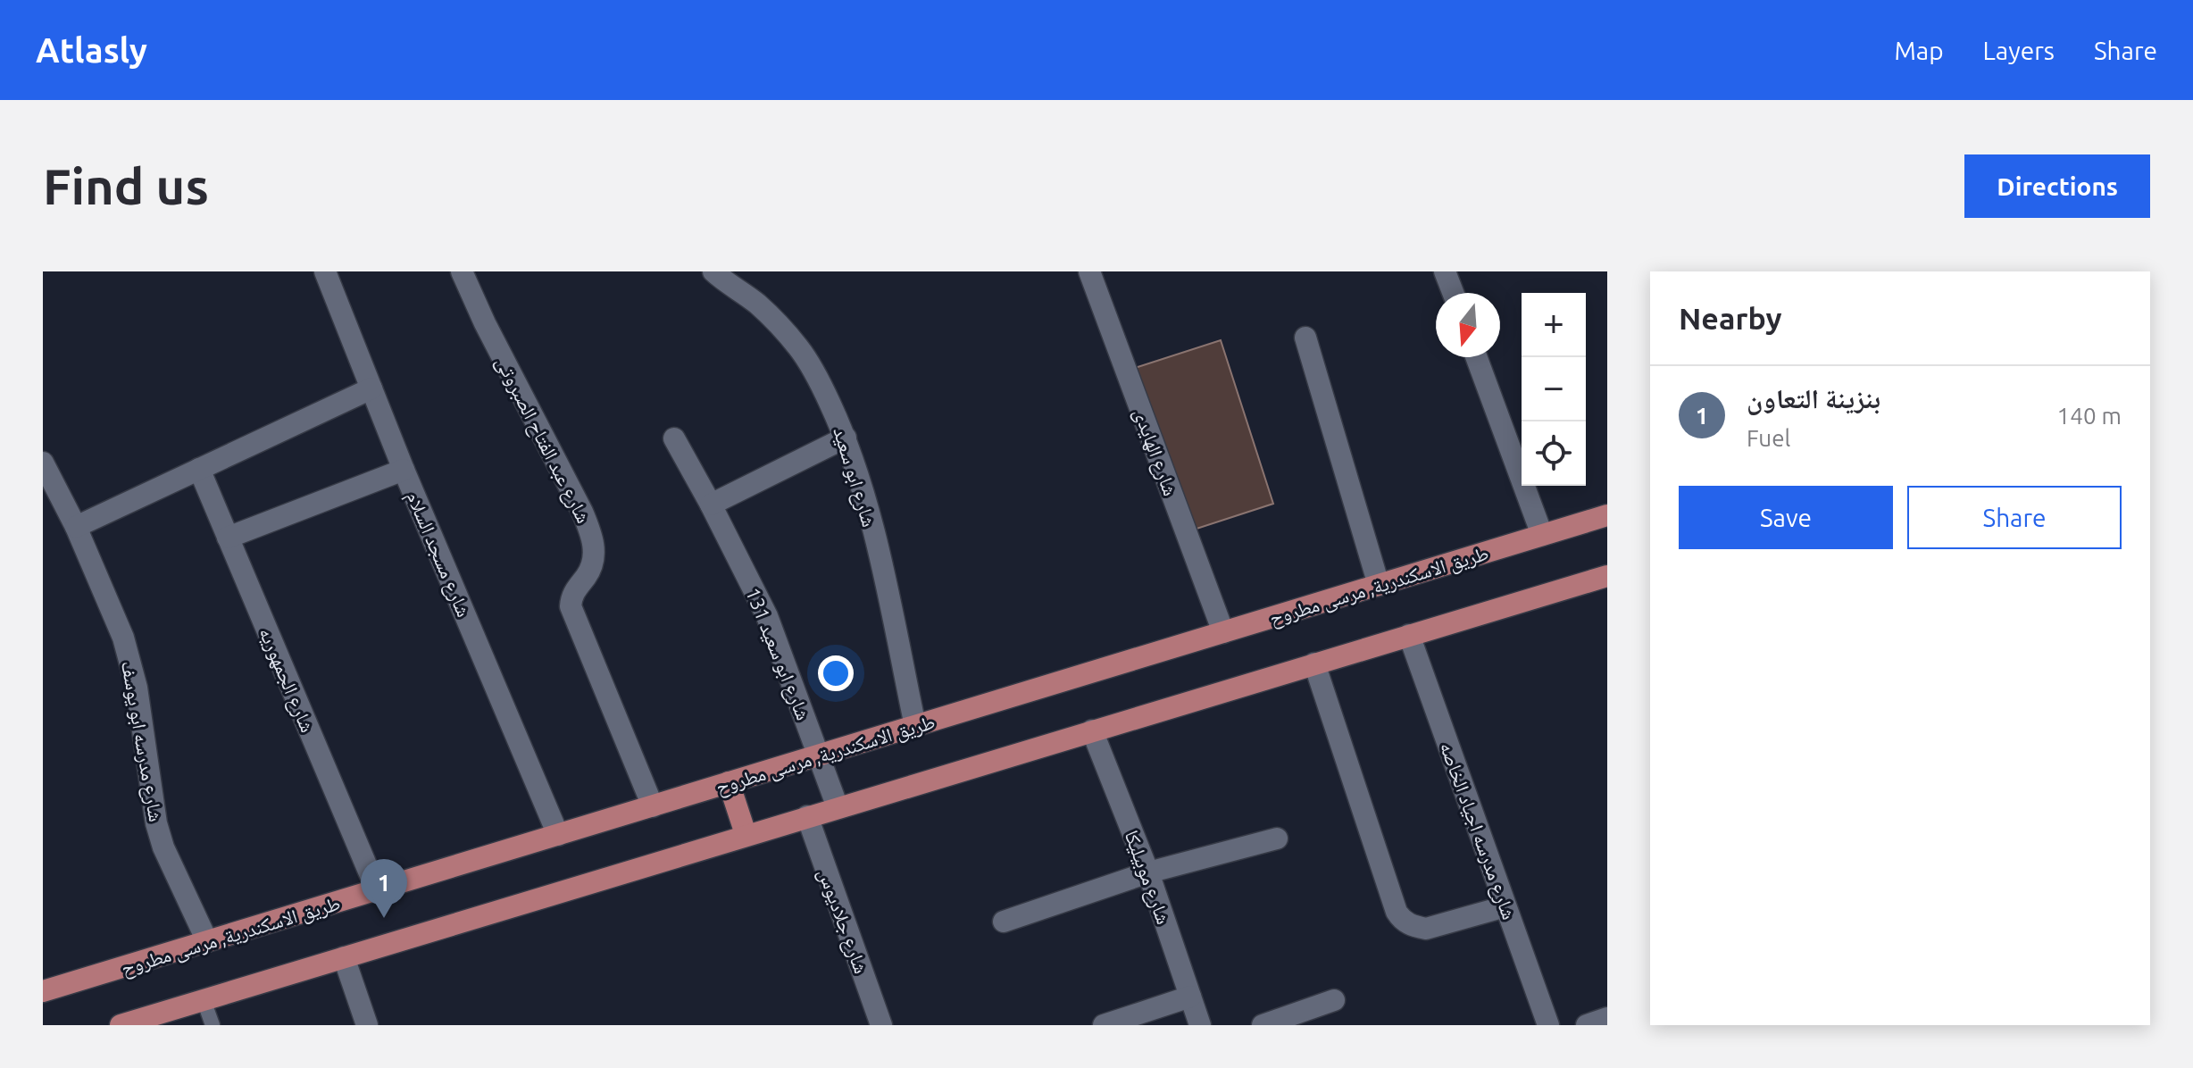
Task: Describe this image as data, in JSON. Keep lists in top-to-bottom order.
{
  "streets": {
    "main road": ["طريق الاسكندرية, مرسى مطروح"],
    "street": [
      "شارع عبد الفتاح الصبروتى",
      "شارع الهايدى",
      "شارع ابو سعيد",
      "شارع مسجد السلام",
      "شارع ابو سعيد 131",
      "شارع الجمهوريه",
      "شارع مدرسه ابو يوسف",
      "شارع مدرسه اجياد الخاصه",
      "شارع موبيليكا",
      "شارع جلاديوس"
    ]
  },
  "crossings": [
    ["شارع عبد الفتاح الصبروتى", "طريق الاسكندرية, مرسى مطروح"],
    ["شارع الهايدى", "طريق الاسكندرية, مرسى مطروح"],
    ["شارع ابو سعيد", "طريق الاسكندرية, مرسى مطروح"],
    ["شارع مسجد السلام", "طريق الاسكندرية, مرسى مطروح"],
    ["طريق الاسكندرية, مرسى مطروح", "شارع ابو سعيد 131"],
    ["طريق الاسكندرية, مرسى مطروح", "شارع الجمهوريه"],
    ["طريق الاسكندرية, مرسى مطروح", "شارع مدرسه ابو يوسف"]
  ],
  "north": "bottom",
  "page": {
    "header": "Atlasly",
    "nav": ["Map", "Layers", "Share"],
    "buttons": [
      "Directions",
      ["Save", "Share"]
    ],
    "title": "Find us",
    "heading": "Nearby",
    "map_buttons": ["+", "−"],
    "list": [
      {
        "mark": "1",
        "name": "بنزينة التعاون",
        "note": "Fuel",
        "value": "140 m"
      }
    ],
    "pins": "1"
  }
}
